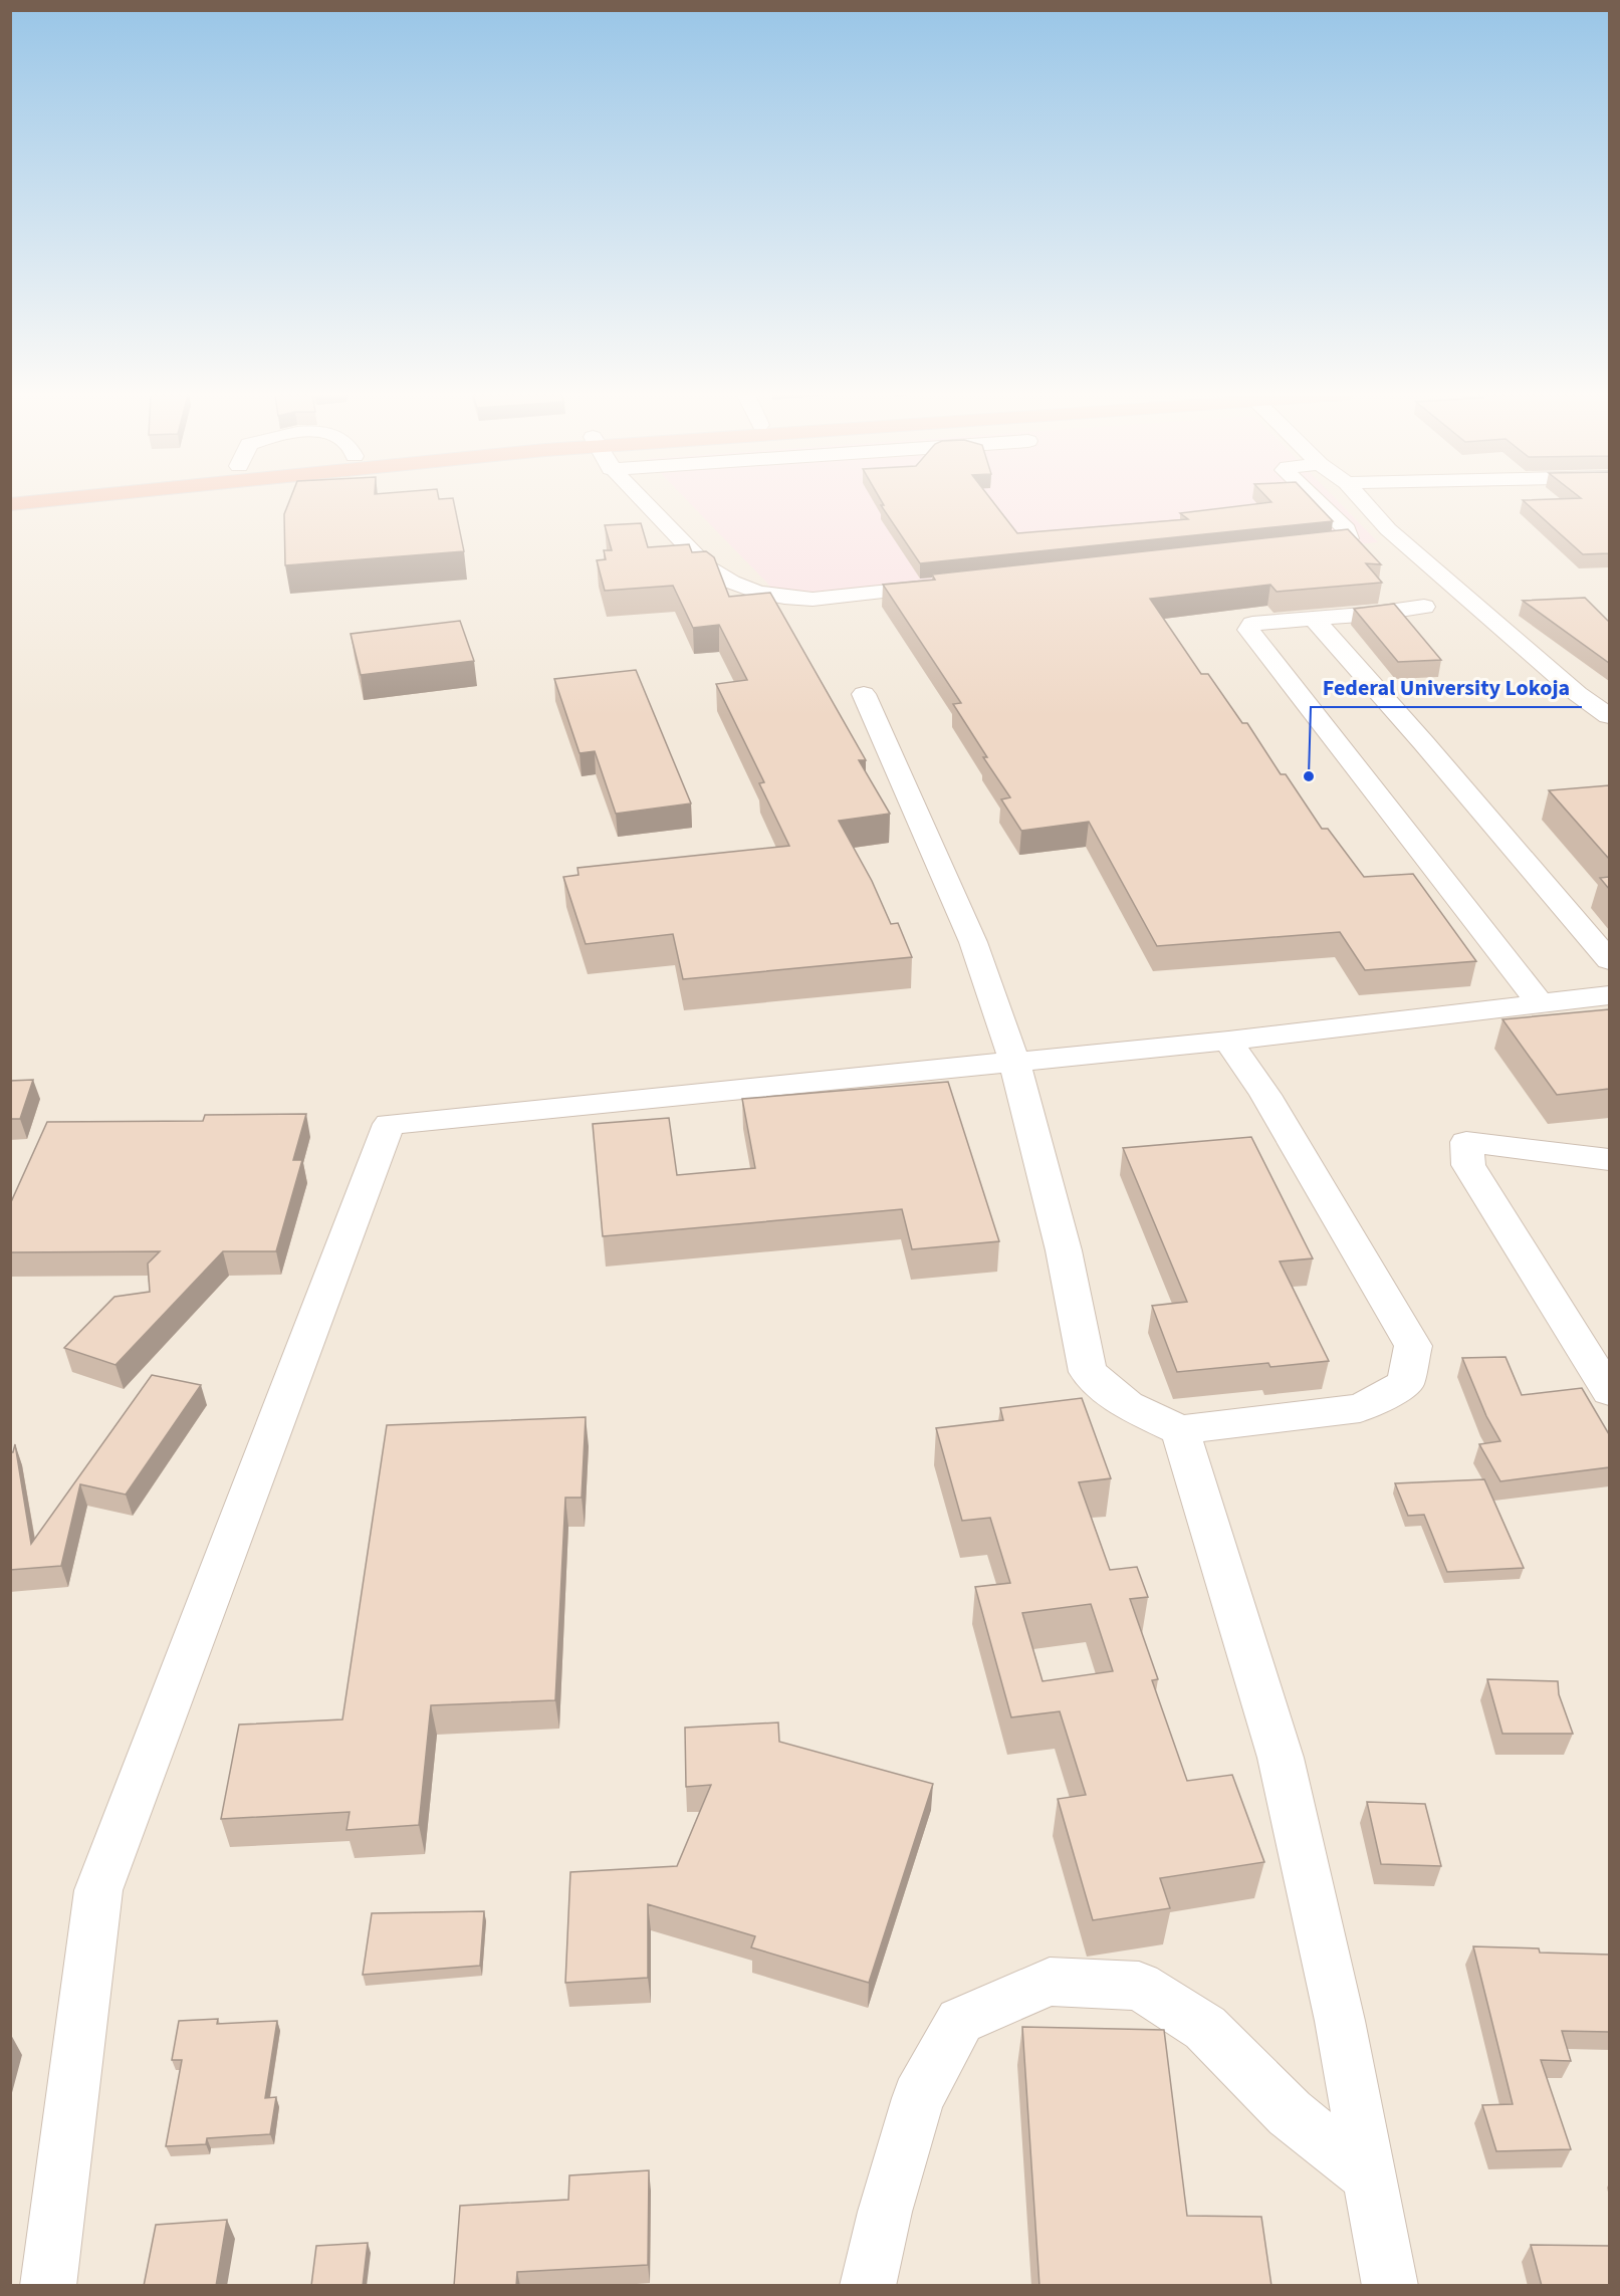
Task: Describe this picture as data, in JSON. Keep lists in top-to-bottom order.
{
  "places": ["Federal University Lokoja"]
}
